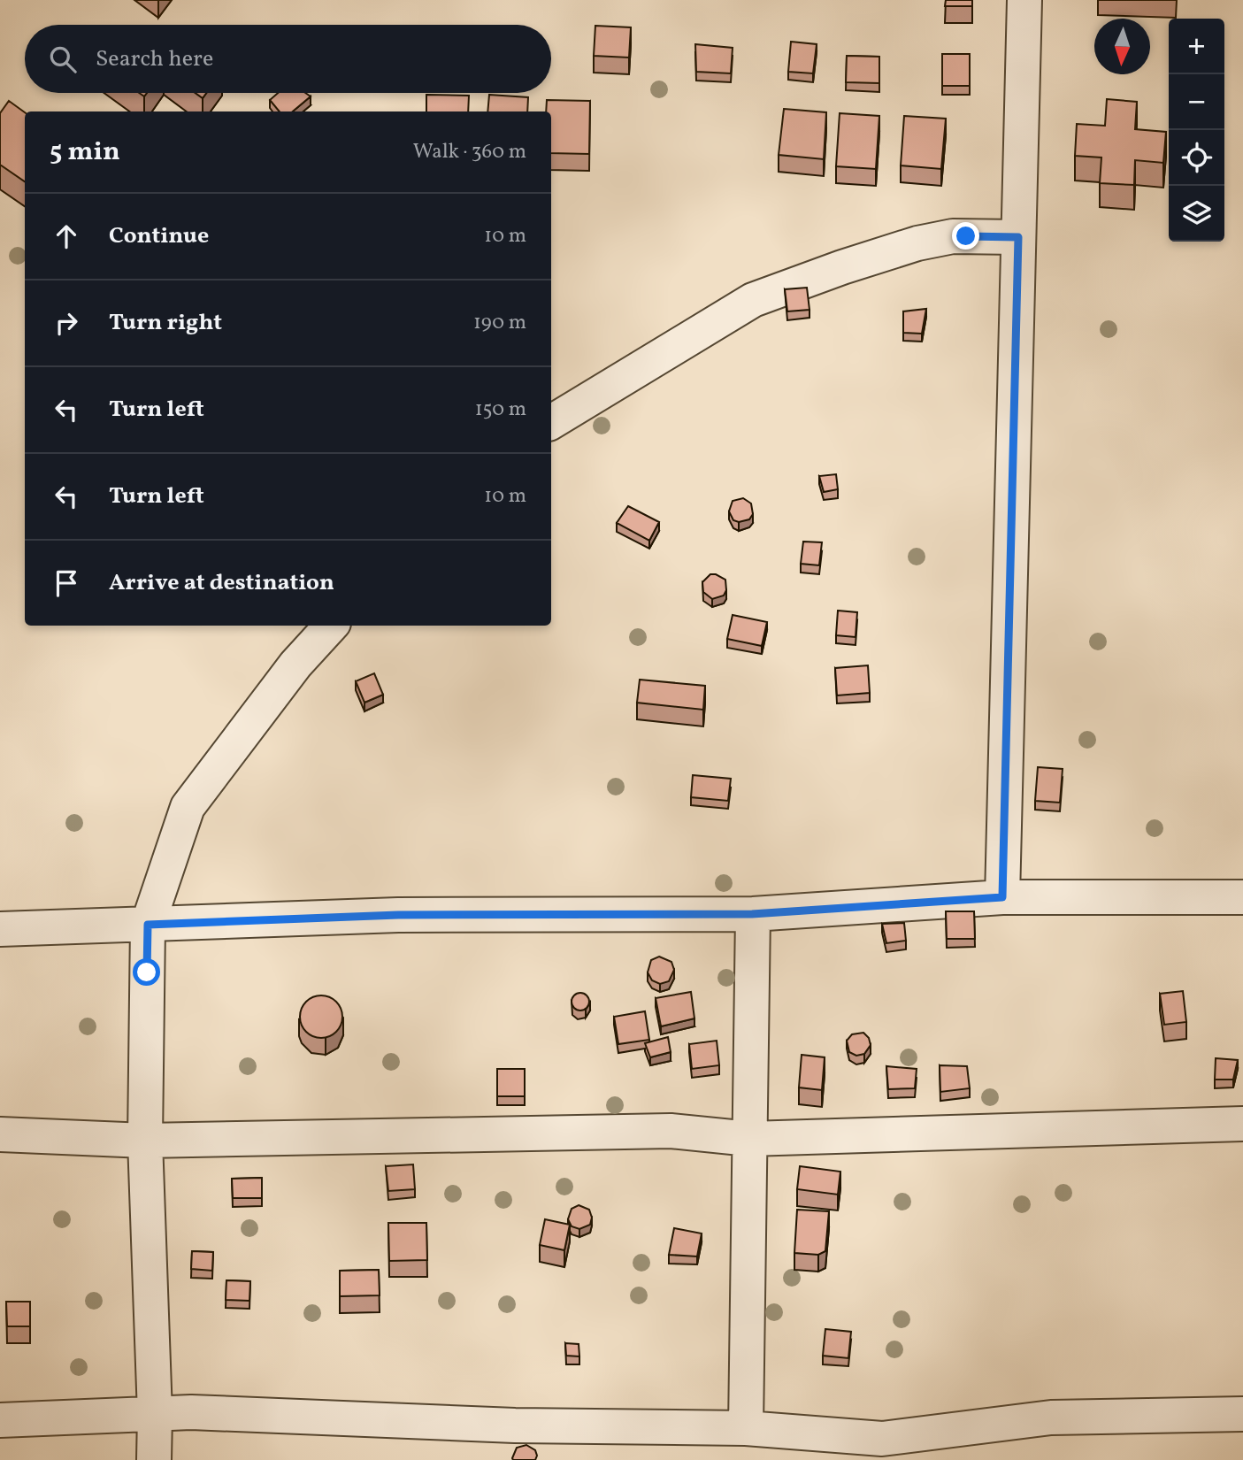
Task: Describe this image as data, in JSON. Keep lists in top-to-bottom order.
{
  "north": "bottom",
  "page": {
    "map_buttons": ["+", "−"],
    "search": "Search here",
    "heading": ["5 min", "Walk · 360 m"],
    "list": [
      ["Continue", "10 m"],
      ["Turn right", "190 m"],
      ["Turn left", "150 m"],
      ["Turn left", "10 m"],
      "Arrive at destination"
    ]
  }
}
